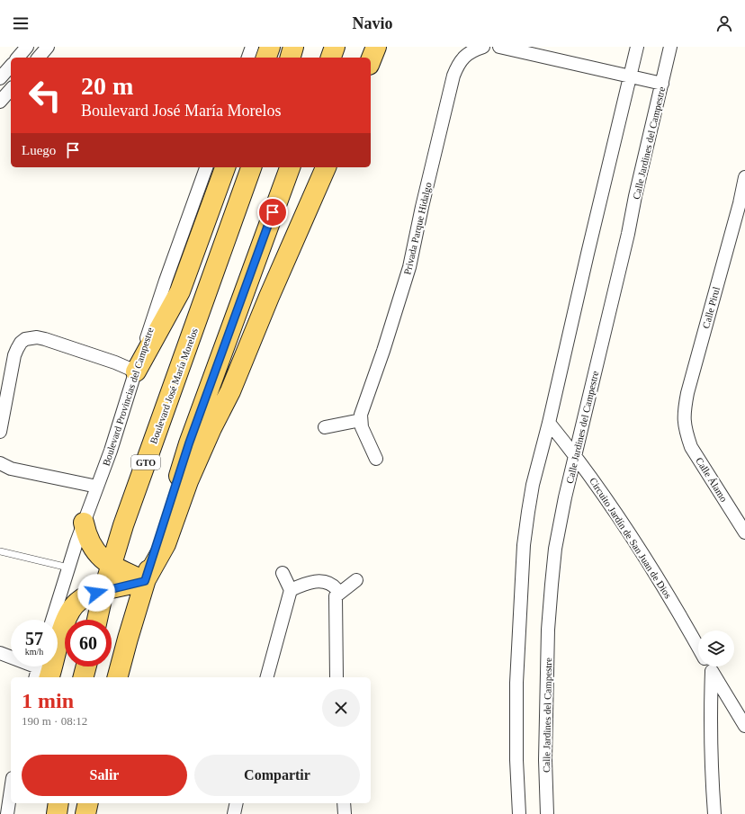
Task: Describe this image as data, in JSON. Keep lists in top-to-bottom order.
{
  "streets": {
    "main road": ["Boulevard José María Morelos", "GTO"],
    "street": [
      "Calle Jardines del Campestre",
      "Privada Parque Hidalgo",
      "Calle Pirul",
      "Boulevard Provincias del Campestre",
      "Calle Álamo",
      "Circuito Jardín de San Juan de Dios"
    ]
  },
  "crossings": [
    ["Calle Jardines del Campestre", "Circuito Jardín de San Juan de Dios"],
    ["Calle Pirul", "Calle Álamo"]
  ],
  "page": {
    "header": "Navio",
    "turn": ["20 m", "Boulevard José María Morelos"],
    "then": "Luego",
    "speed": "57 km/h",
    "limit": "60",
    "heading": ["1 min", "190 m · 08:12"],
    "buttons": ["Salir", "Compartir"]
  }
}
